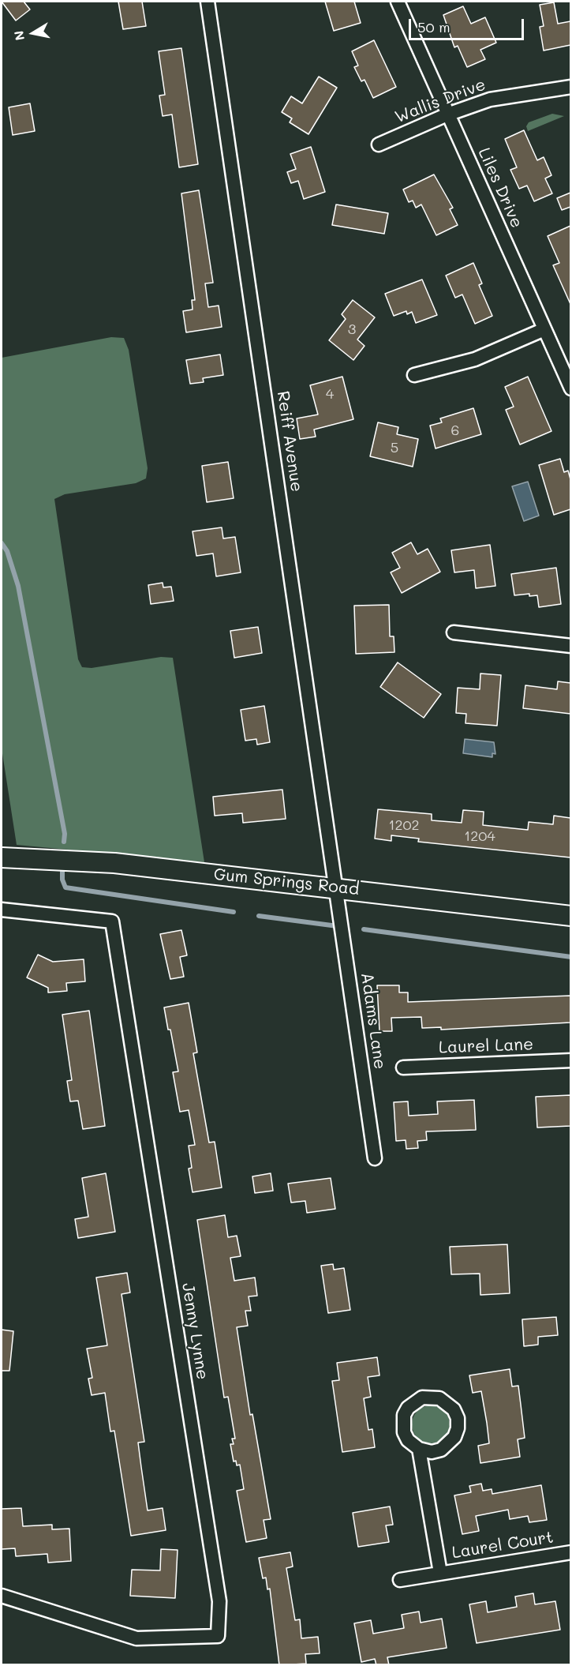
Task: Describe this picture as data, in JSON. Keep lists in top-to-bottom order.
{
  "streets": {
    "main road": ["Gum Springs Road"],
    "street": [
      "Wallis Drive",
      "Liles Drive",
      "Reiff Avenue",
      "Adams Lane",
      "Laurel Lane",
      "Jenny Lynne",
      "Laurel Court"
    ]
  },
  "crossings": [
    ["Wallis Drive", "Liles Drive"],
    ["Reiff Avenue", "Gum Springs Road"],
    ["Reiff Avenue", "Adams Lane"],
    ["Gum Springs Road", "Adams Lane"]
  ],
  "house_numbers": [
    "3",
    "4",
    "6",
    "5",
    "1202",
    "1204"
  ],
  "scale_bar": "50 m",
  "north": "left"
}
